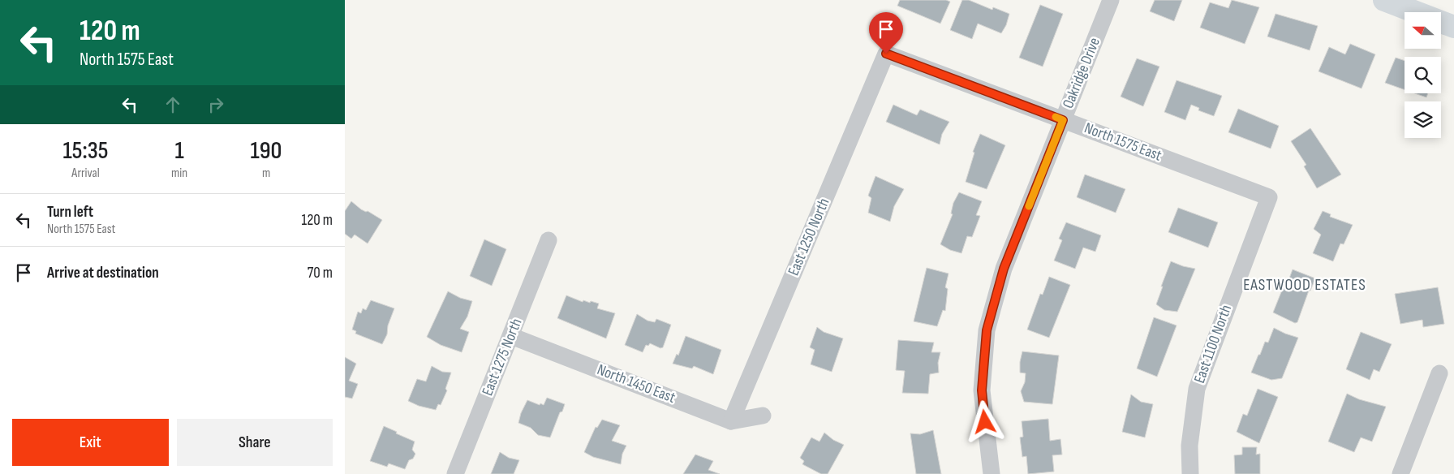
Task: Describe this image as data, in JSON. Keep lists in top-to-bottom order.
{
  "streets": {
    "street": [
      "Oakridge Drive",
      "North 1575 East",
      "East 1250 North",
      "East 1100 North",
      "East 1275 North",
      "North 1450 East"
    ]
  },
  "crossings": [
    ["Oakridge Drive", "North 1575 East"],
    ["North 1575 East", "East 1250 North"],
    ["North 1575 East", "East 1100 North"],
    ["East 1250 North", "North 1450 East"],
    ["East 1275 North", "North 1450 East"]
  ],
  "districts": ["EASTWOOD ESTATES"],
  "north": "left",
  "page": {
    "turn": ["120 m", "North 1575 East"],
    "eta": [
      "15:35",
      "Arrival",
      "1",
      "min",
      "190",
      "m"
    ],
    "list": [
      {
        "name": "Turn left",
        "note": "North 1575 East",
        "value": "120 m"
      },
      {
        "name": "Arrive at destination",
        "value": "70 m"
      }
    ],
    "buttons": ["Exit", "Share"]
  }
}
